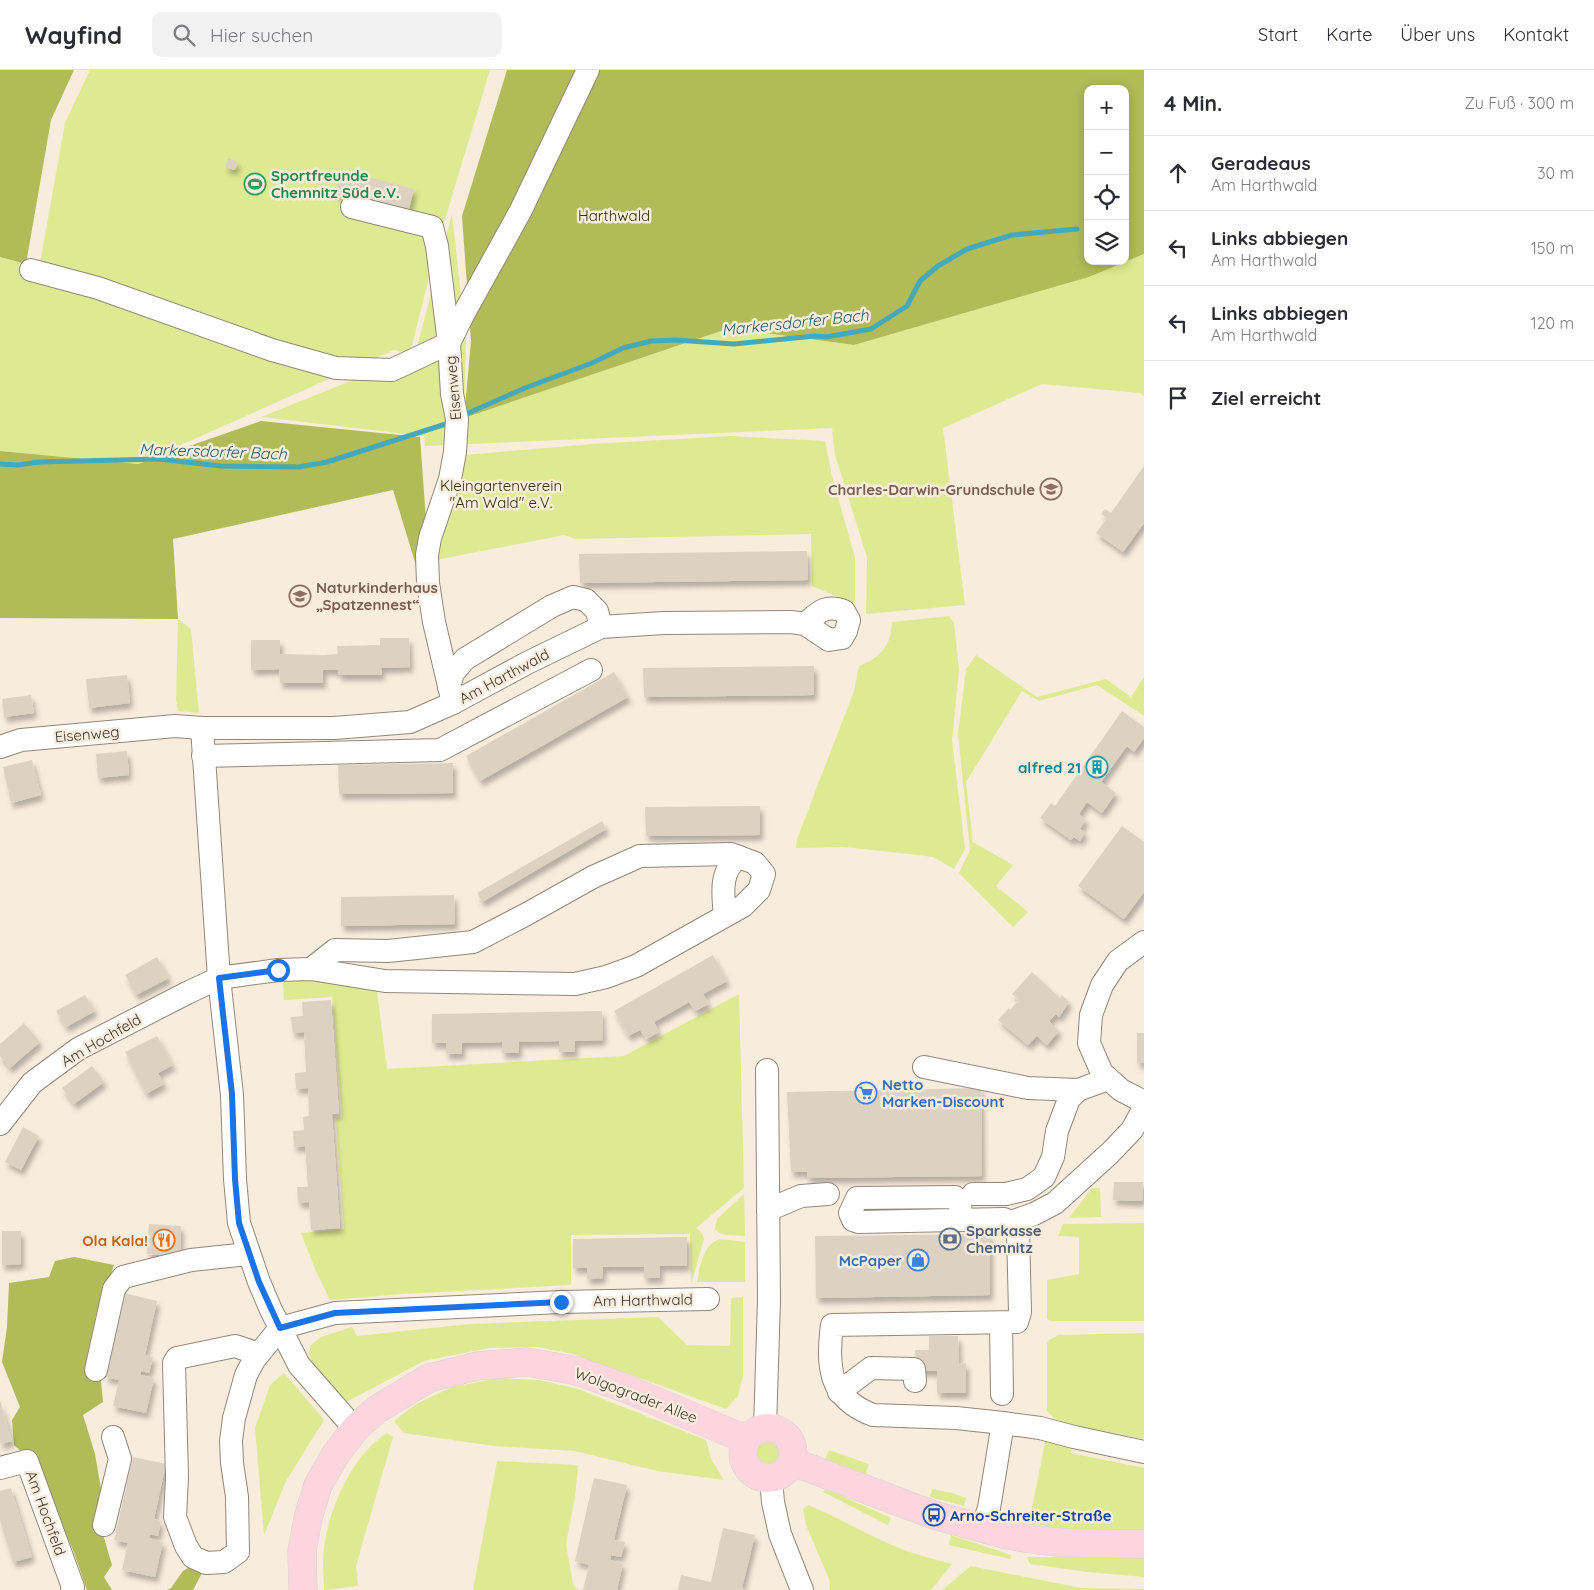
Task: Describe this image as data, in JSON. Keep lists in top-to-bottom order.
{
  "streets": {
    "main road": ["Wolgograder Allee"],
    "street": ["Eisenweg", "Am Harthwald", "Am Hochfeld"]
  },
  "crossings": [
    ["Eisenweg", "Am Harthwald"]
  ],
  "water": ["Markersdorfer Bach"],
  "parks": ["Harthwald", "Kleingartenverein \"Am Wald\" e.V."],
  "places": {
    "sports": ["Sportfreunde Chemnitz Süd e.V."],
    "school or university": ["Charles-Darwin-Grundschule", "Naturkinderhaus „Spatzennest“"],
    "building": ["alfred 21"],
    "supermarket": ["Netto Marken-Discount"],
    "bank": ["Sparkasse Chemnitz"],
    "restaurant": ["Ola Kala!"],
    "shop": ["McPaper"],
    "bus stop": ["Arno-Schreiter-Straße"]
  },
  "page": {
    "header": "Wayfind",
    "search": "Hier suchen",
    "nav": [
      "Start",
      "Karte",
      "Über uns",
      "Kontakt"
    ],
    "heading": ["4 Min.", "Zu Fuß · 300 m"],
    "map_buttons": ["+", "−"],
    "list": [
      ["Geradeaus", "Am Harthwald", "30 m"],
      ["Links abbiegen", "Am Harthwald", "150 m"],
      ["Links abbiegen", "Am Harthwald", "120 m"],
      "Ziel erreicht"
    ]
  }
}
